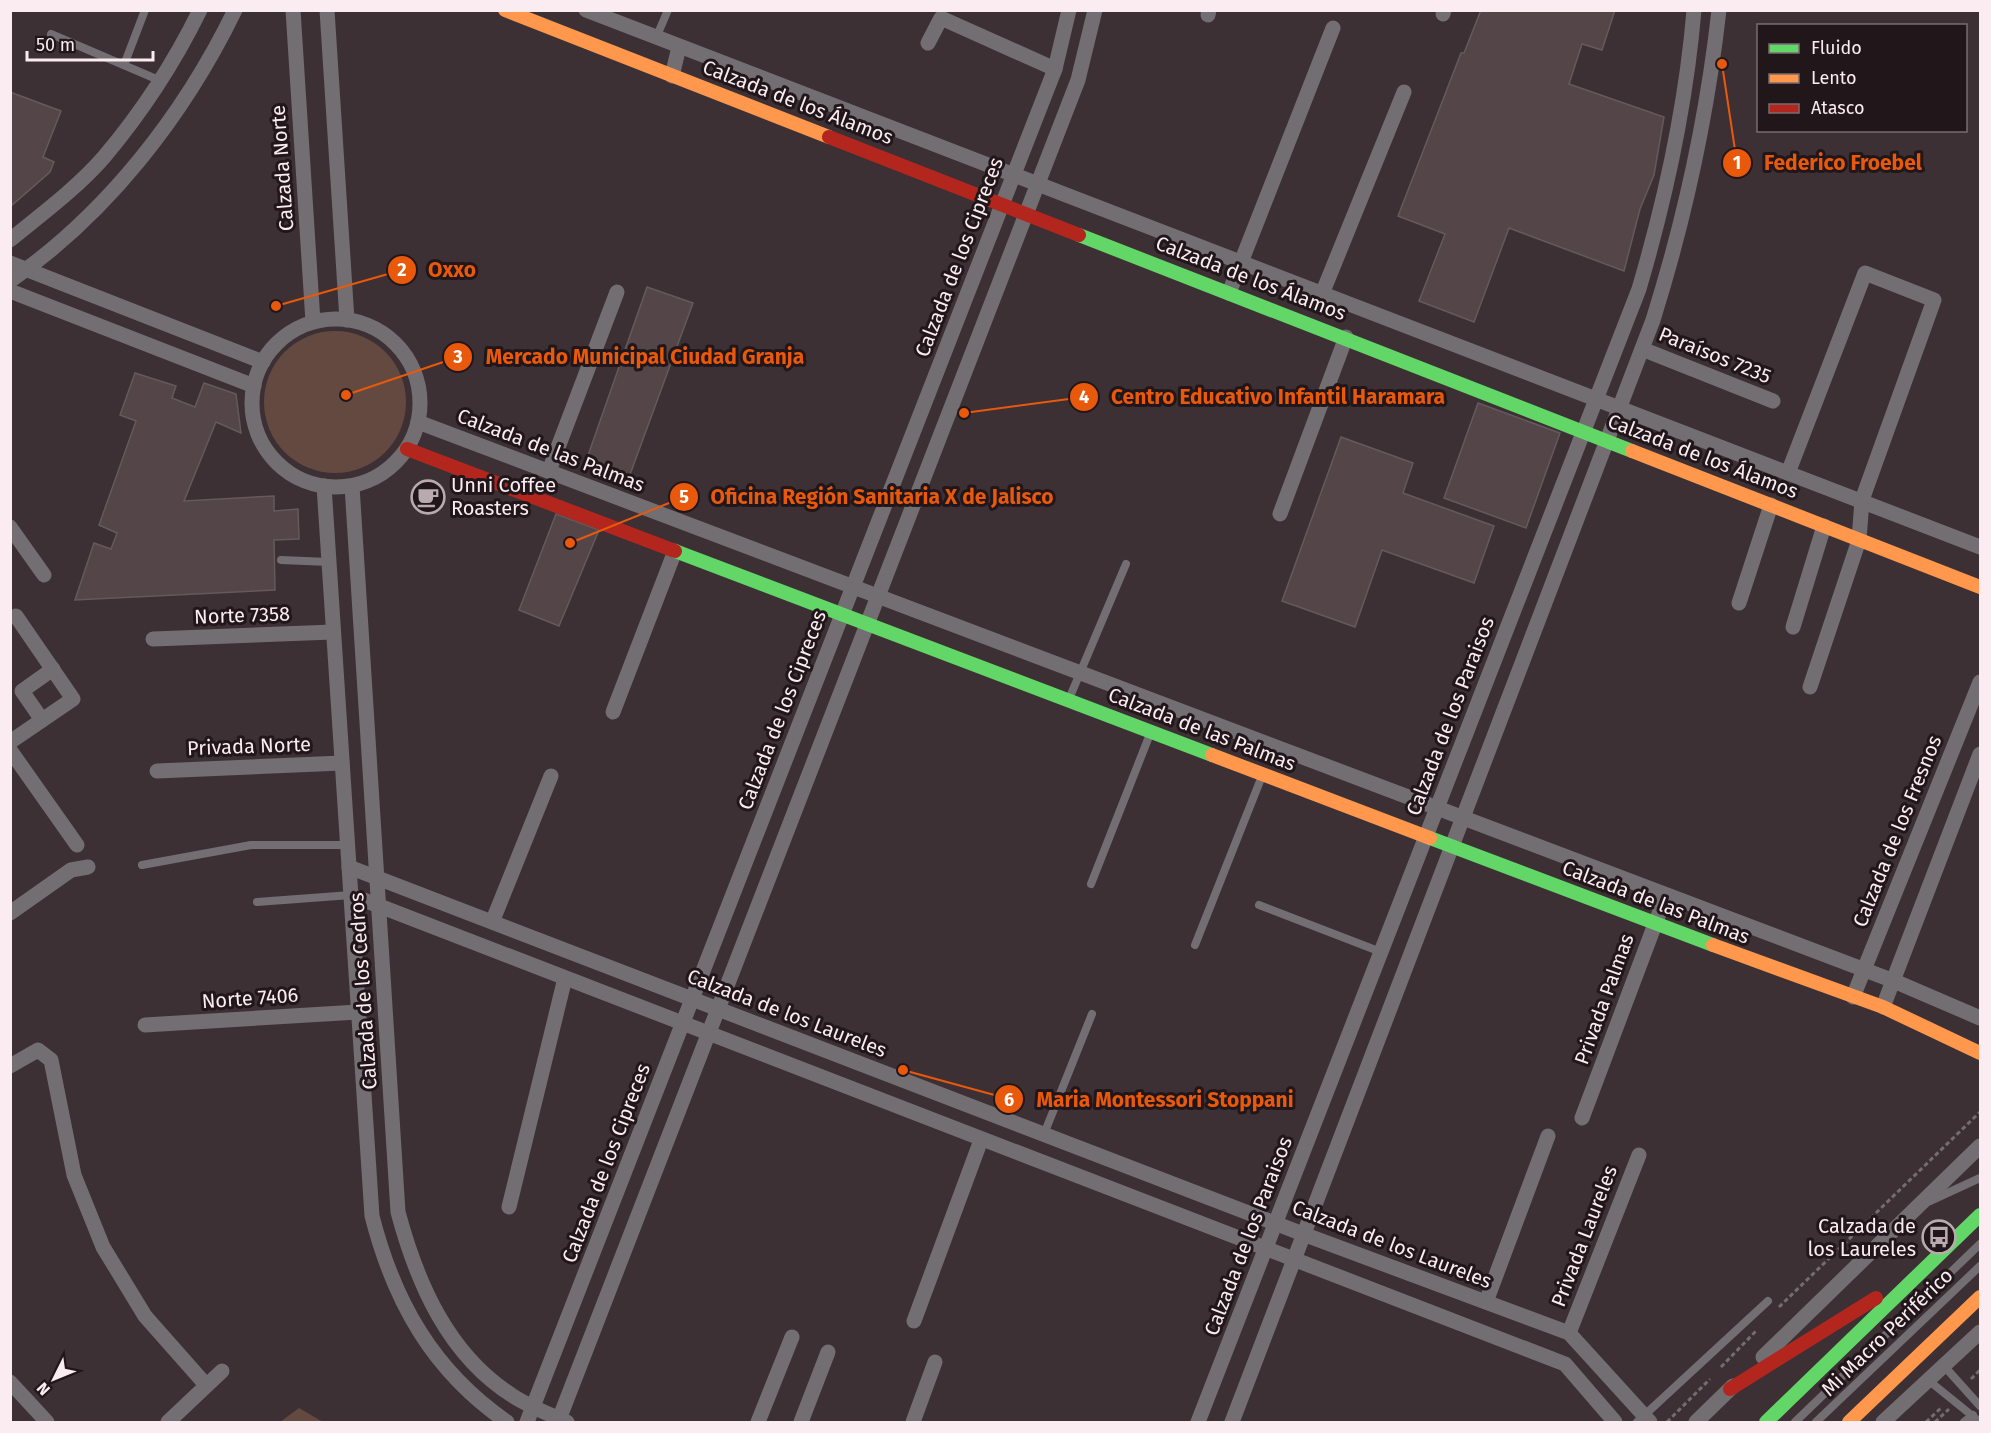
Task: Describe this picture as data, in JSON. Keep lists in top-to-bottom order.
{
  "streets": {
    "main road": ["Calzada de los Álamos", "Calzada de las Palmas"],
    "street": [
      "Calzada Norte",
      "Calzada de los Cipreces",
      "Paraísos 7235",
      "Norte 7358",
      "Calzada de los Paraisos",
      "Privada Norte",
      "Calzada de los Fresnos",
      "Calzada de los Cedros",
      "Norte 7406",
      "Privada Palmas",
      "Calzada de los Laureles",
      "Privada Laureles"
    ],
    "lane": ["Mi Macro Periférico"]
  },
  "crossings": [
    ["Calzada de los Álamos", "Calzada de los Cipreces"],
    ["Calzada de los Álamos", "Calzada de los Paraisos"],
    ["Calzada Norte", "Calzada de las Palmas"],
    ["Calzada Norte", "Calzada de los Cedros"],
    ["Calzada de los Cipreces", "Calzada de las Palmas"],
    ["Calzada de los Cipreces", "Calzada de los Cedros"],
    ["Calzada de los Cipreces", "Calzada de los Laureles"],
    ["Calzada de las Palmas", "Calzada de los Paraisos"],
    ["Calzada de las Palmas", "Calzada de los Fresnos"],
    ["Calzada de las Palmas", "Calzada de los Cedros"],
    ["Calzada de las Palmas", "Privada Palmas"],
    ["Norte 7358", "Calzada de los Cedros"],
    ["Calzada de los Paraisos", "Calzada de los Laureles"],
    ["Privada Norte", "Calzada de los Cedros"],
    ["Calzada de los Cedros", "Norte 7406"],
    ["Calzada de los Cedros", "Calzada de los Laureles"],
    ["Calzada de los Laureles", "Privada Laureles"]
  ],
  "places": {
    "other": [
      "Federico Froebel",
      "Oxxo",
      "Mercado Municipal Ciudad Granja",
      "Centro Educativo Infantil Haramara",
      "Oficina Región Sanitaria X de Jalisco",
      "Maria Montessori Stoppani"
    ],
    "cafe": ["Unni Coffee Roasters"],
    "bus stop": ["Calzada de los Laureles"]
  },
  "legend": ["Fluido", "Lento", "Atasco"],
  "scale_bar": "50 m",
  "north": "bottom left"
}
